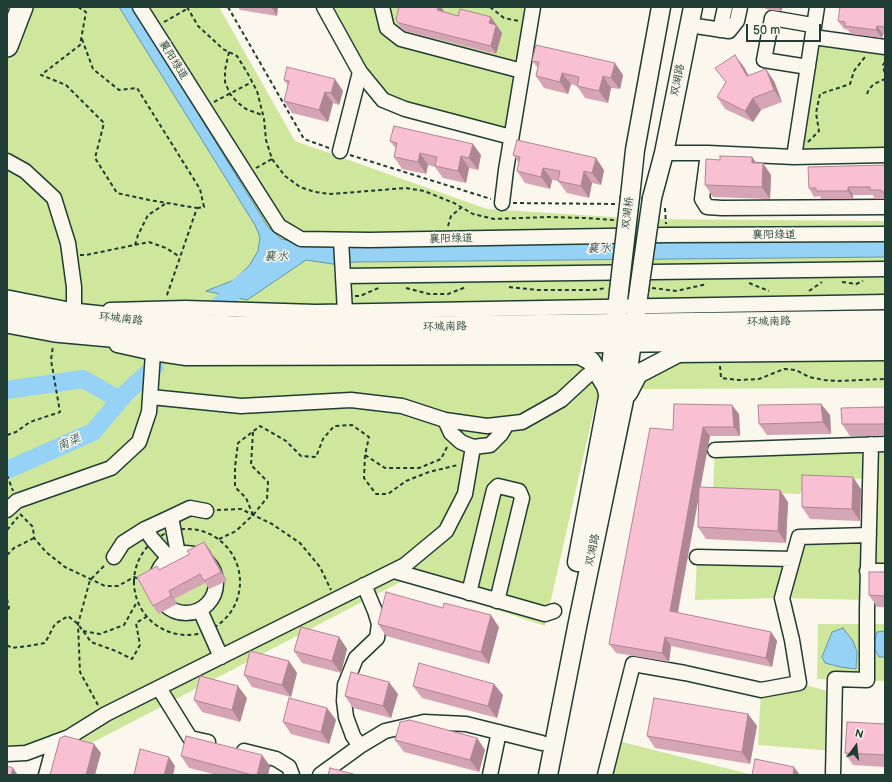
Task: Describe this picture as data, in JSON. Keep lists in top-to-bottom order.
{
  "streets": {
    "highway": ["环城南路"],
    "main road": ["双湖路", "双湖桥"],
    "street": ["襄阳绿道"]
  },
  "crossings": [
    ["双湖路", "双湖桥"],
    ["双湖路", "环城南路"],
    ["双湖桥", "环城南路"]
  ],
  "water": ["襄水", "南渠"],
  "scale_bar": "50 m",
  "north": "top"
}
